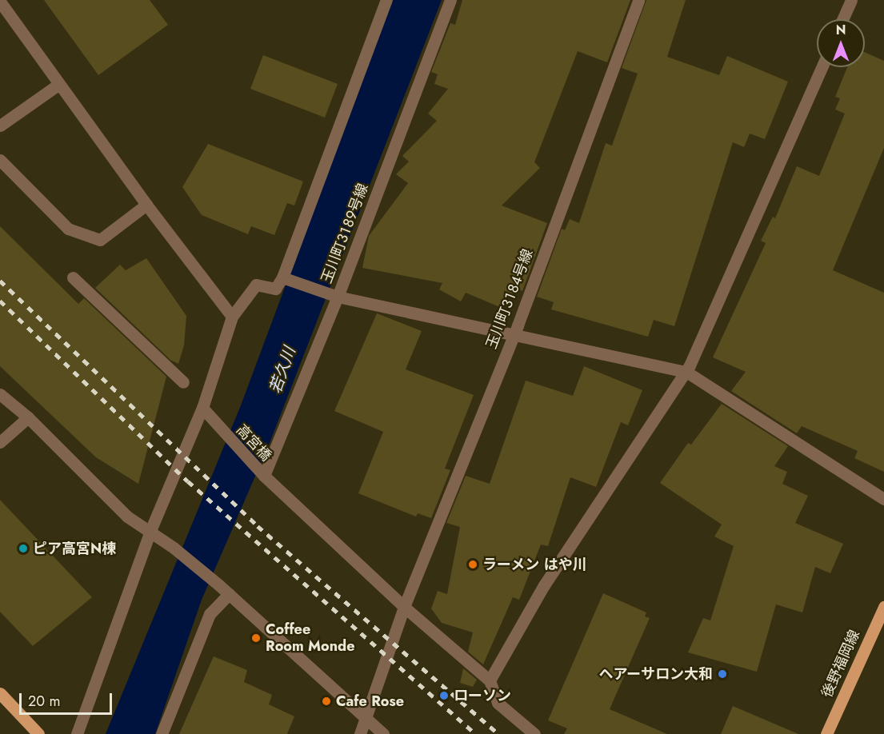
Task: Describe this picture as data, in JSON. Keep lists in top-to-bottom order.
{
  "streets": {
    "main road": ["後野福岡線"],
    "street": ["玉川町３１８９号線", "玉川町３１８４号線", "高宮橋"]
  },
  "crossings": [
    ["玉川町３１８９号線", "高宮橋"],
    ["玉川町３１８４号線", "高宮橋"]
  ],
  "water": ["若久川"],
  "places": [
    "ピア高宮N棟",
    "ラーメン はや川",
    "Coffee Room Monde",
    "ヘアーサロン大和",
    "ローソン",
    "Cafe Rose"
  ],
  "scale_bar": "20 m",
  "north": "top"
}
